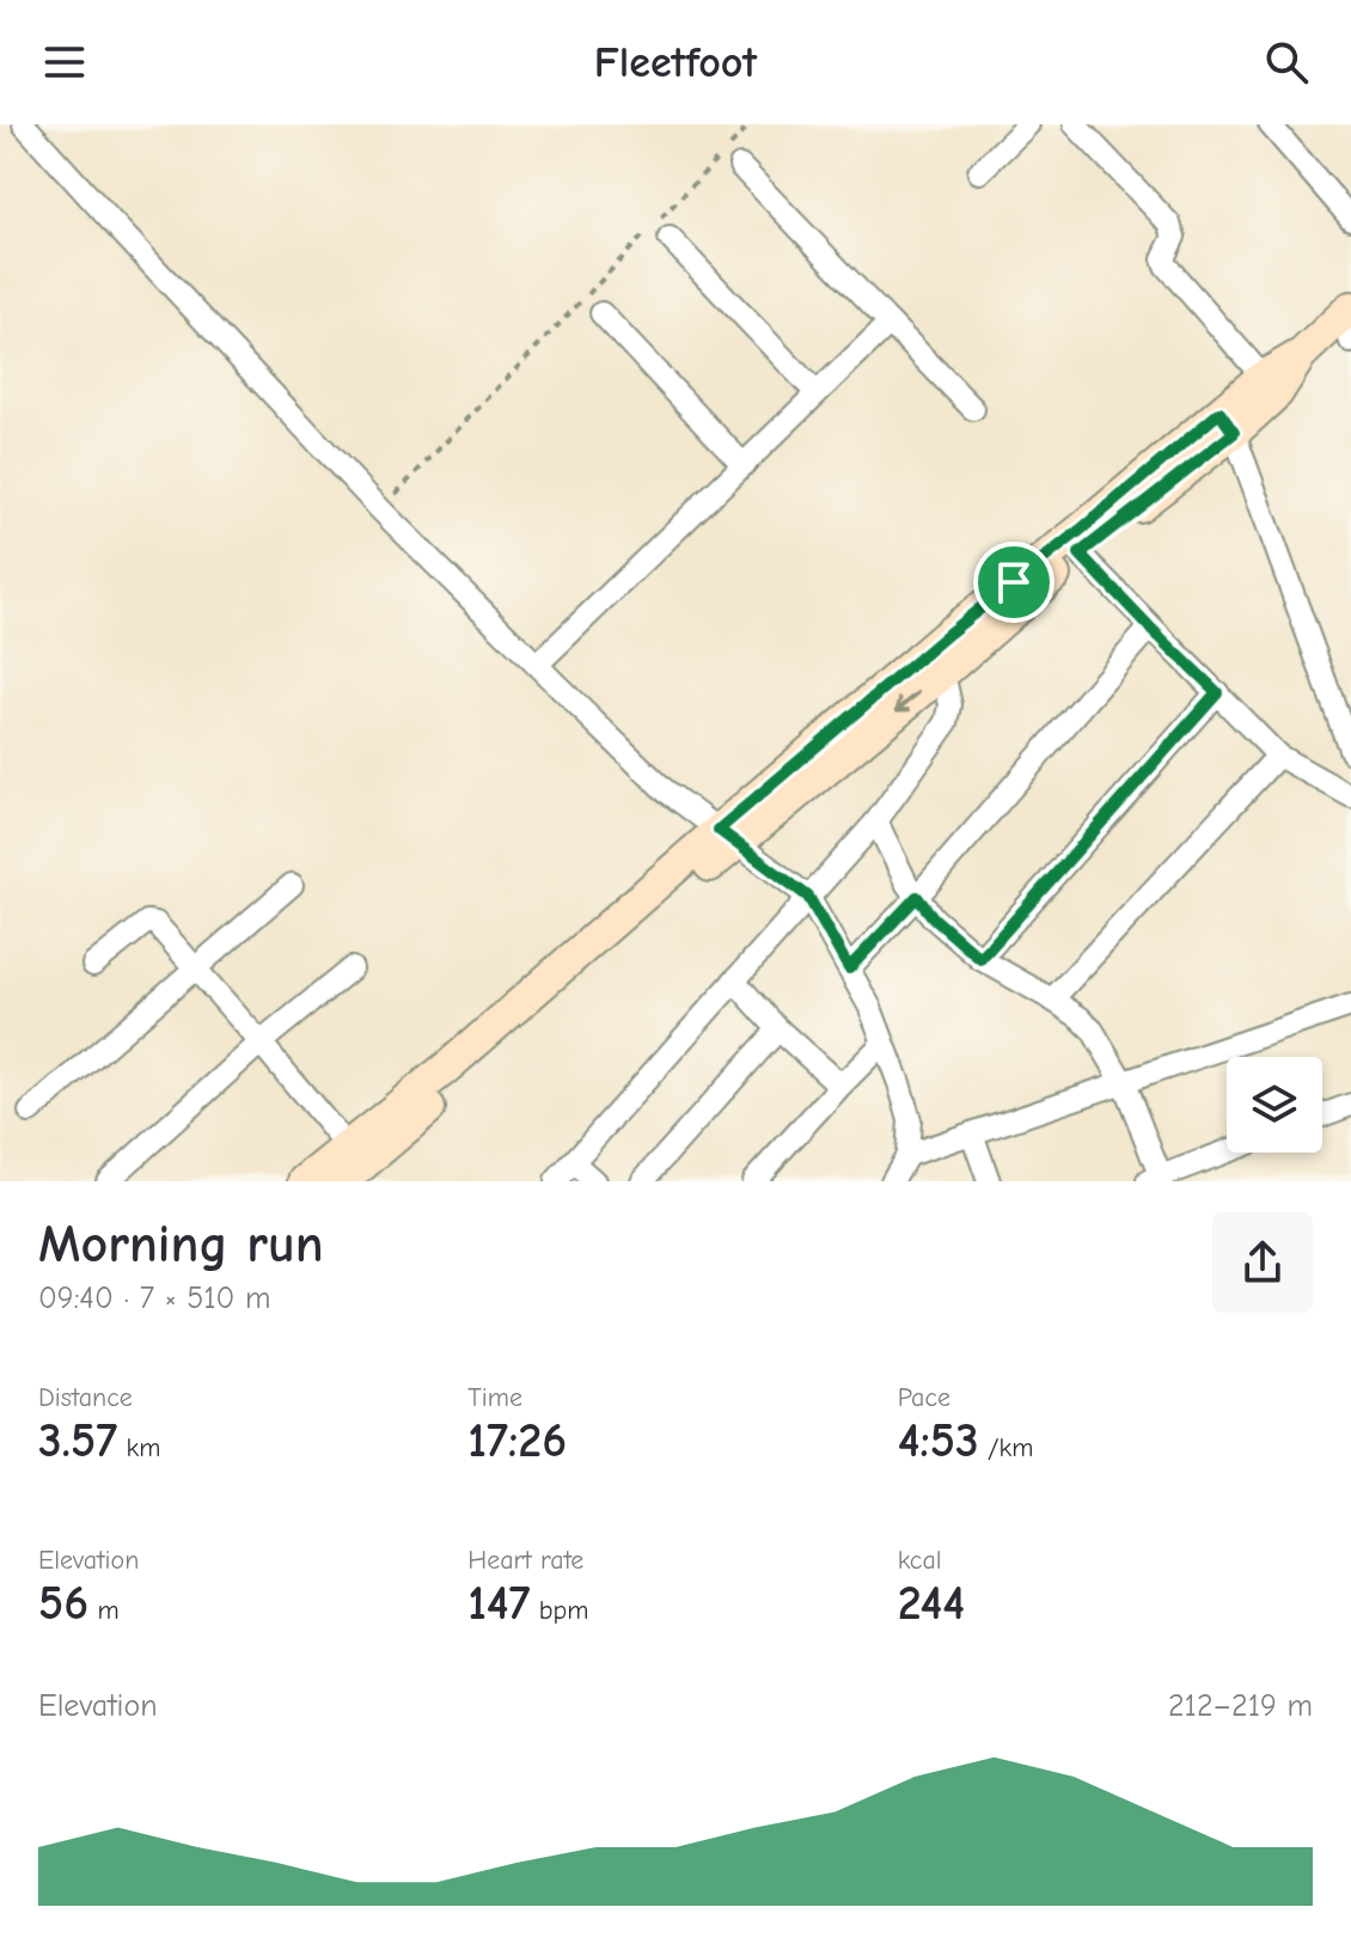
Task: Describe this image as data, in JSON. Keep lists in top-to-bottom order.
{
  "page": {
    "header": "Fleetfoot",
    "heading": ["Morning run", "09:40 · 7 × 510 m"],
    "stats": [
      ["Distance", "3.57 km"],
      ["Time", "17:26"],
      ["Pace", "4:53 /km"],
      ["Elevation", "56 m"],
      ["Heart rate", "147 bpm"],
      ["kcal", "244"]
    ],
    "chart": ["Elevation", "212–219 m"]
  }
}
